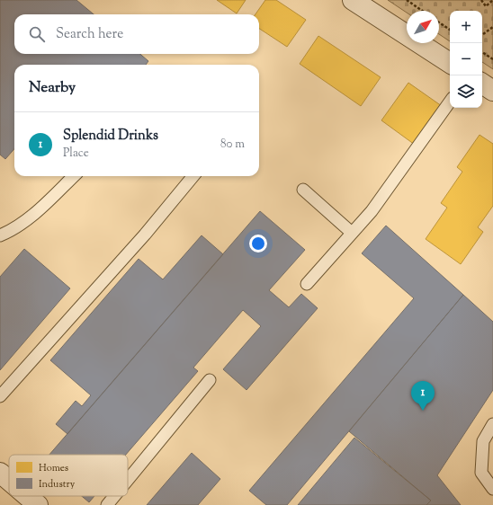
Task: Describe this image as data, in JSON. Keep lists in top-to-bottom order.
{
  "legend": ["Homes", "Industry"],
  "north": "top right",
  "page": {
    "map_buttons": ["+", "−"],
    "search": "Search here",
    "heading": "Nearby",
    "list": [
      {
        "mark": "1",
        "name": "Splendid Drinks",
        "note": "Place",
        "value": "80 m"
      }
    ],
    "pins": "1"
  }
}
